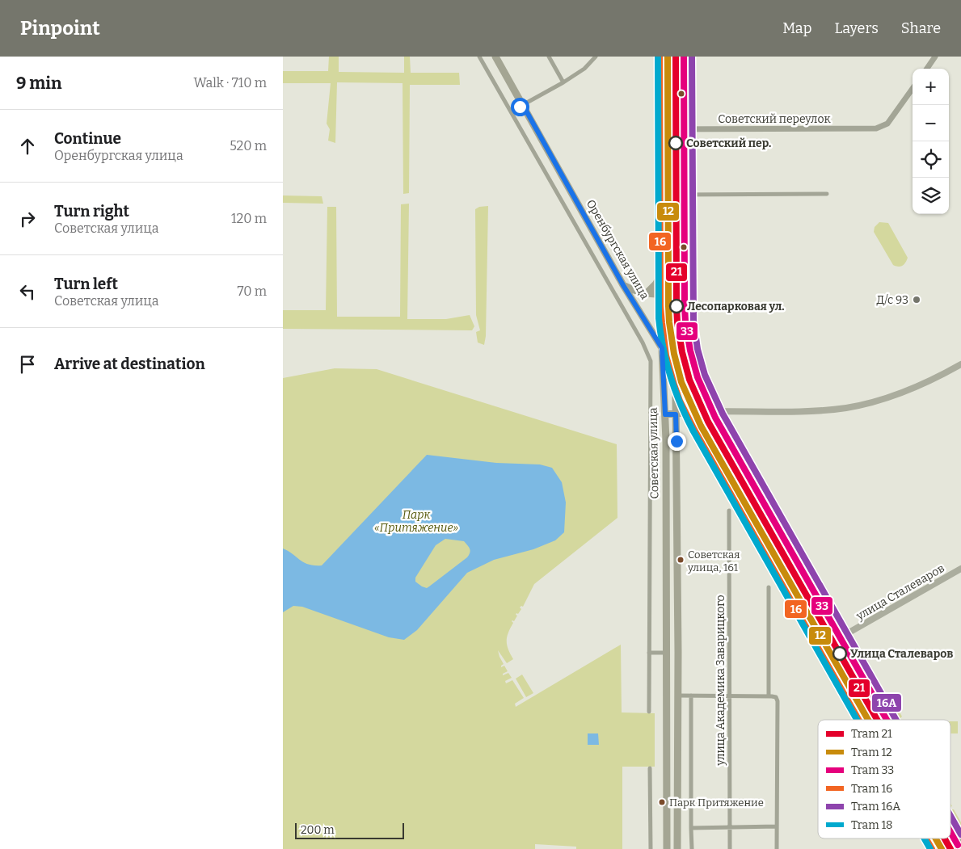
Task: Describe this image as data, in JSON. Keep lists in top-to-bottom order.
{
  "streets": {
    "main road": ["Оренбургская улица", "Советская улица", "улица Сталеваров"],
    "street": ["Советский переулок", "улица Академика Заварицкого"]
  },
  "crossings": [
    ["Советский переулок", "Советская улица"],
    ["Оренбургская улица", "Советская улица"],
    ["Советская улица", "улица Сталеваров"]
  ],
  "parks": ["Парк «Притяжение»"],
  "places": [
    "Советский пер.",
    "Д/с 93",
    "Лесопарковая ул.",
    "Советская улица, 161",
    "Улица Сталеваров",
    "Парк Притяжение"
  ],
  "lines": [
    "tram line 21",
    "tram line 12",
    "tram line 33",
    "tram line 16",
    "tram line 16А",
    "tram line 18"
  ],
  "legend": [
    "Tram 21",
    "Tram 12",
    "Tram 33",
    "Tram 16",
    "Tram 16А",
    "Tram 18"
  ],
  "scale_bar": "200 m",
  "page": {
    "header": "Pinpoint",
    "nav": ["Map", "Layers", "Share"],
    "heading": ["9 min", "Walk · 710 m"],
    "map_buttons": ["+", "−"],
    "list": [
      ["Continue", "Оренбургская улица", "520 m"],
      ["Turn right", "Советская улица", "120 m"],
      ["Turn left", "Советская улица", "70 m"],
      "Arrive at destination"
    ],
    "scale": "200 m"
  }
}
